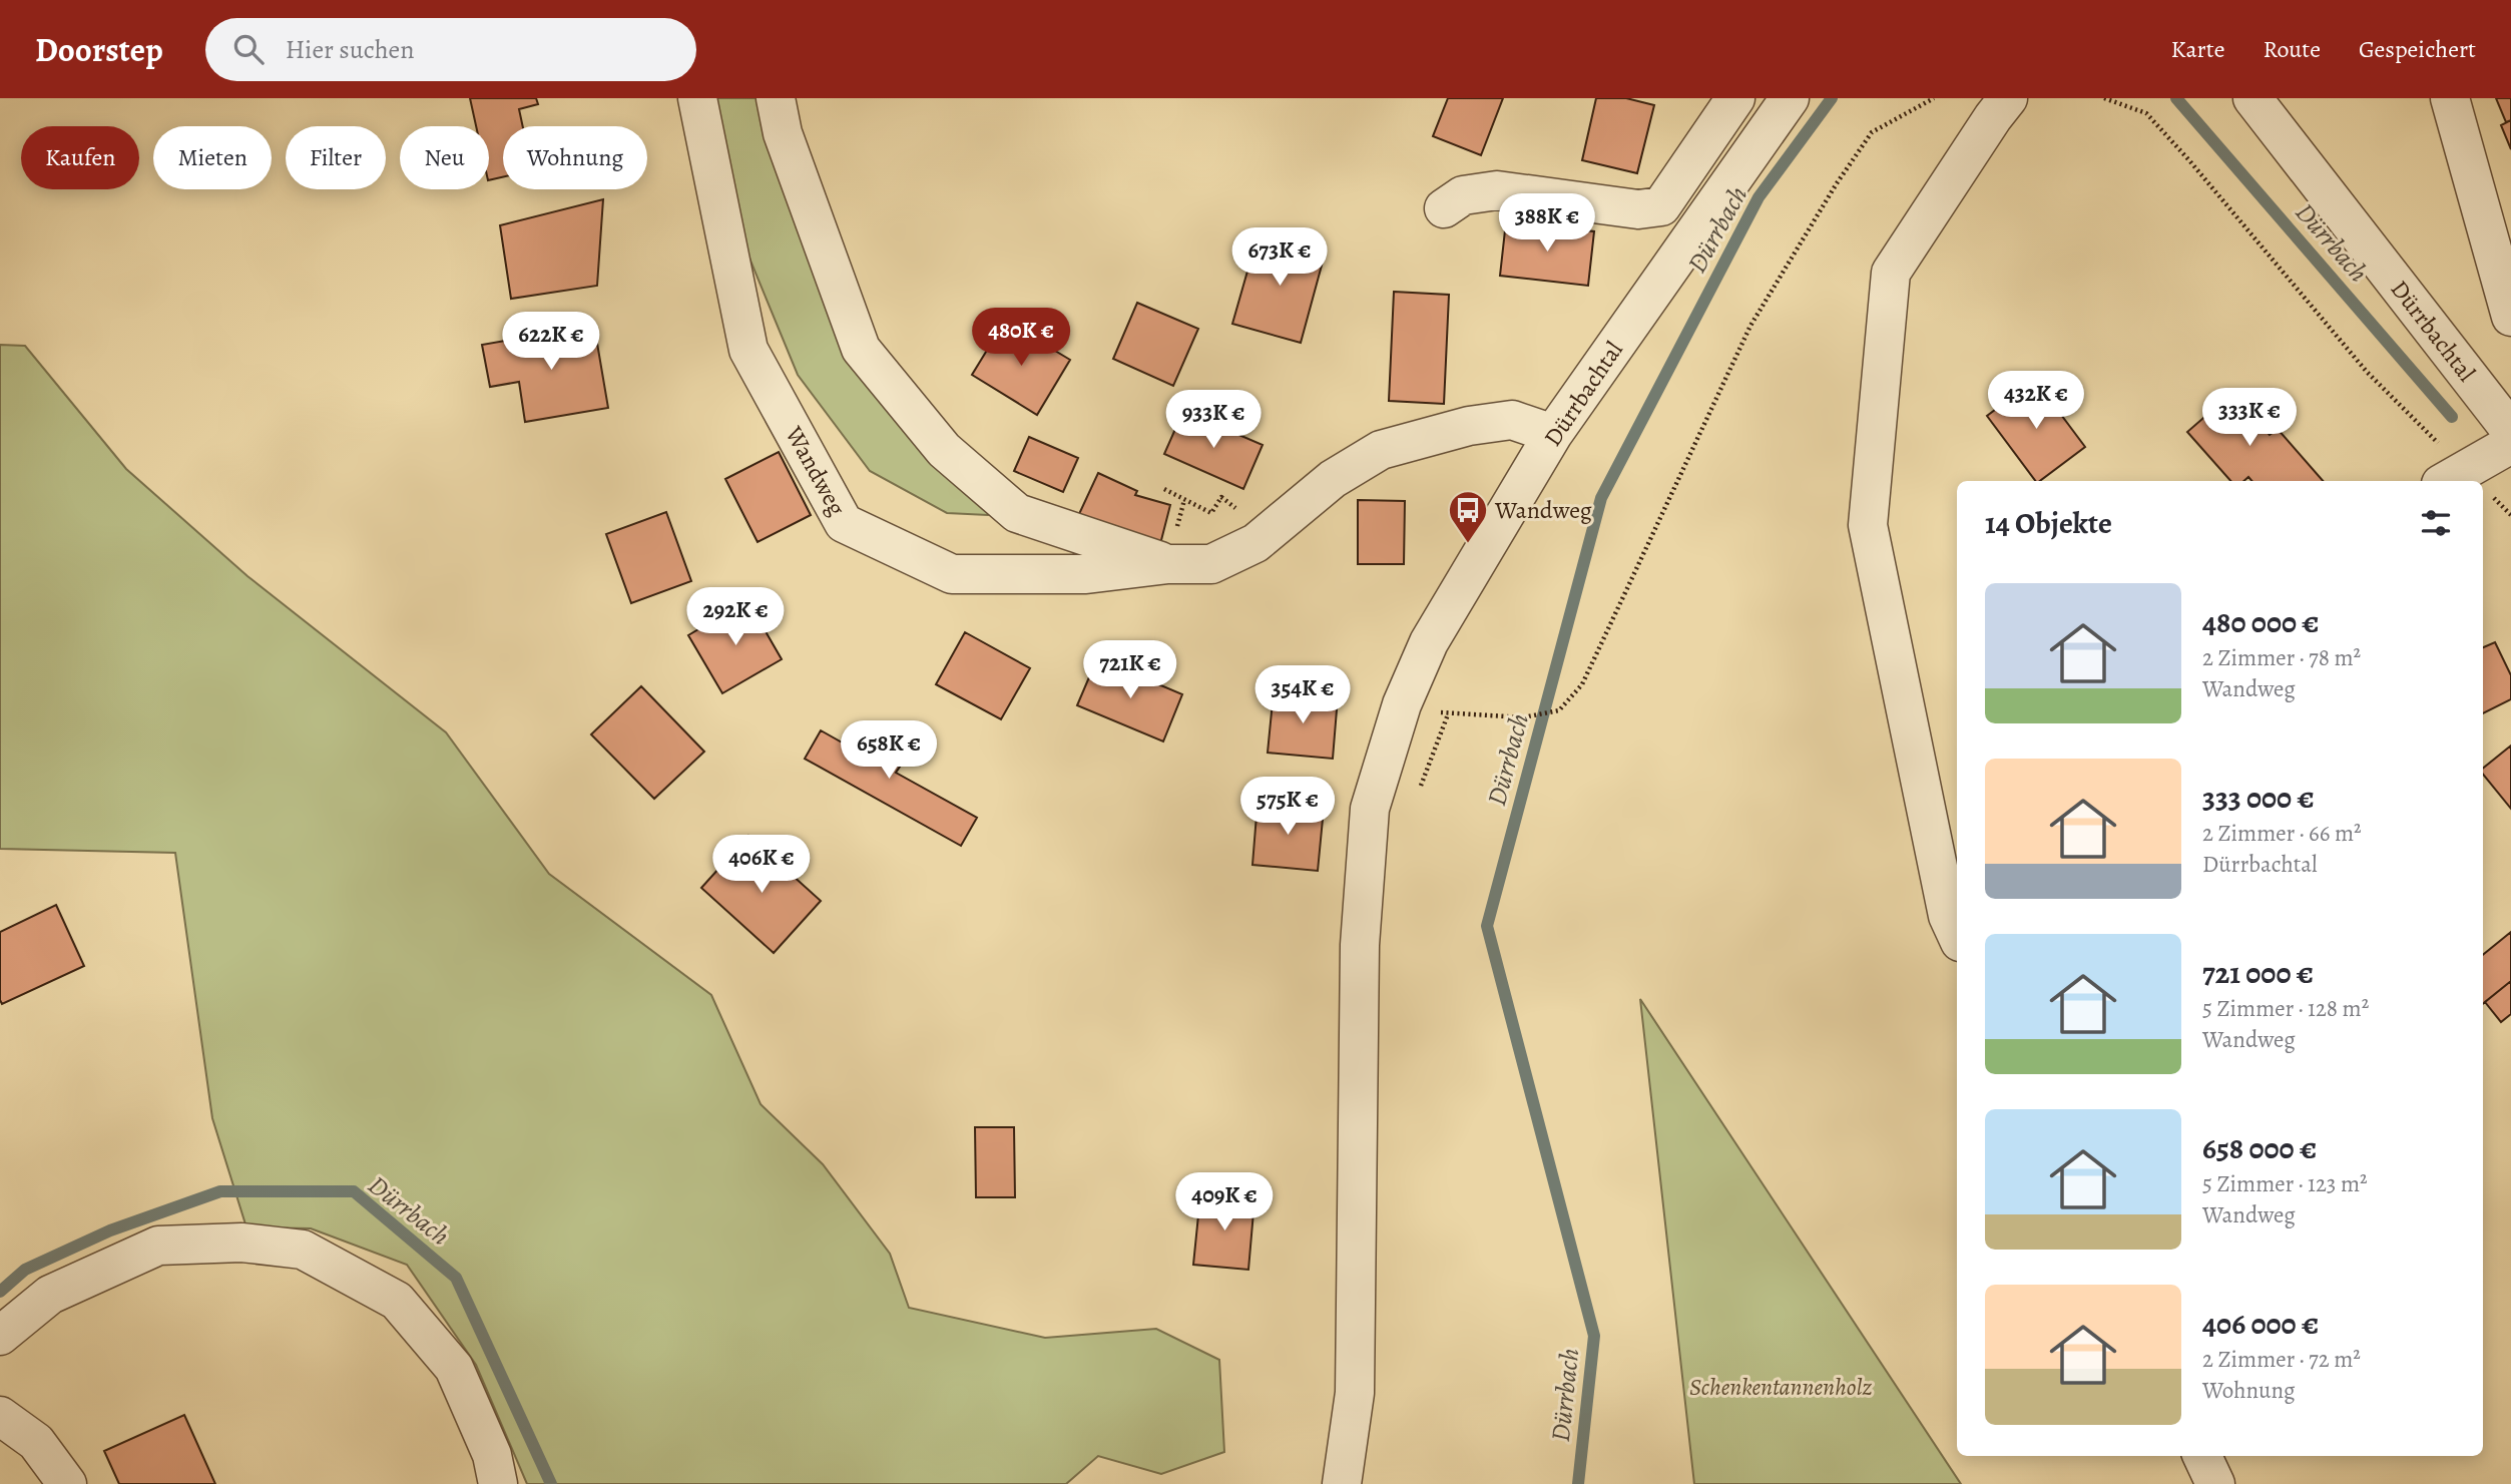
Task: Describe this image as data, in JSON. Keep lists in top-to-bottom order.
{
  "streets": {
    "street": ["Dürrbachtal", "Wandweg"]
  },
  "crossings": [
    ["Dürrbachtal", "Wandweg"]
  ],
  "water": ["Dürrbach"],
  "parks": ["Schenkentannenholz"],
  "places": {
    "bus stop": ["Wandweg"]
  },
  "page": {
    "header": "Doorstep",
    "search": "Hier suchen",
    "nav": ["Karte", "Route", "Gespeichert"],
    "chip": [
      "Kaufen",
      "Mieten",
      "Filter",
      "Neu",
      "Wohnung"
    ],
    "price": [
      "388K €",
      "673K €",
      "480K €",
      "622K €",
      "432K €",
      "333K €",
      "933K €",
      "292K €",
      "721K €",
      "354K €",
      "658K €",
      "575K €",
      "406K €",
      "409K €"
    ],
    "heading": "14 Objekte",
    "list": [
      {
        "name": "480 000 €",
        "note": "2 Zimmer · 78 m² · Wandweg"
      },
      {
        "name": "333 000 €",
        "note": "2 Zimmer · 66 m² · Dürrbachtal"
      },
      {
        "name": "721 000 €",
        "note": "5 Zimmer · 128 m² · Wandweg"
      },
      {
        "name": "658 000 €",
        "note": "5 Zimmer · 123 m² · Wandweg"
      },
      {
        "name": "406 000 €",
        "note": "2 Zimmer · 72 m² · Wohnung"
      }
    ]
  }
}
